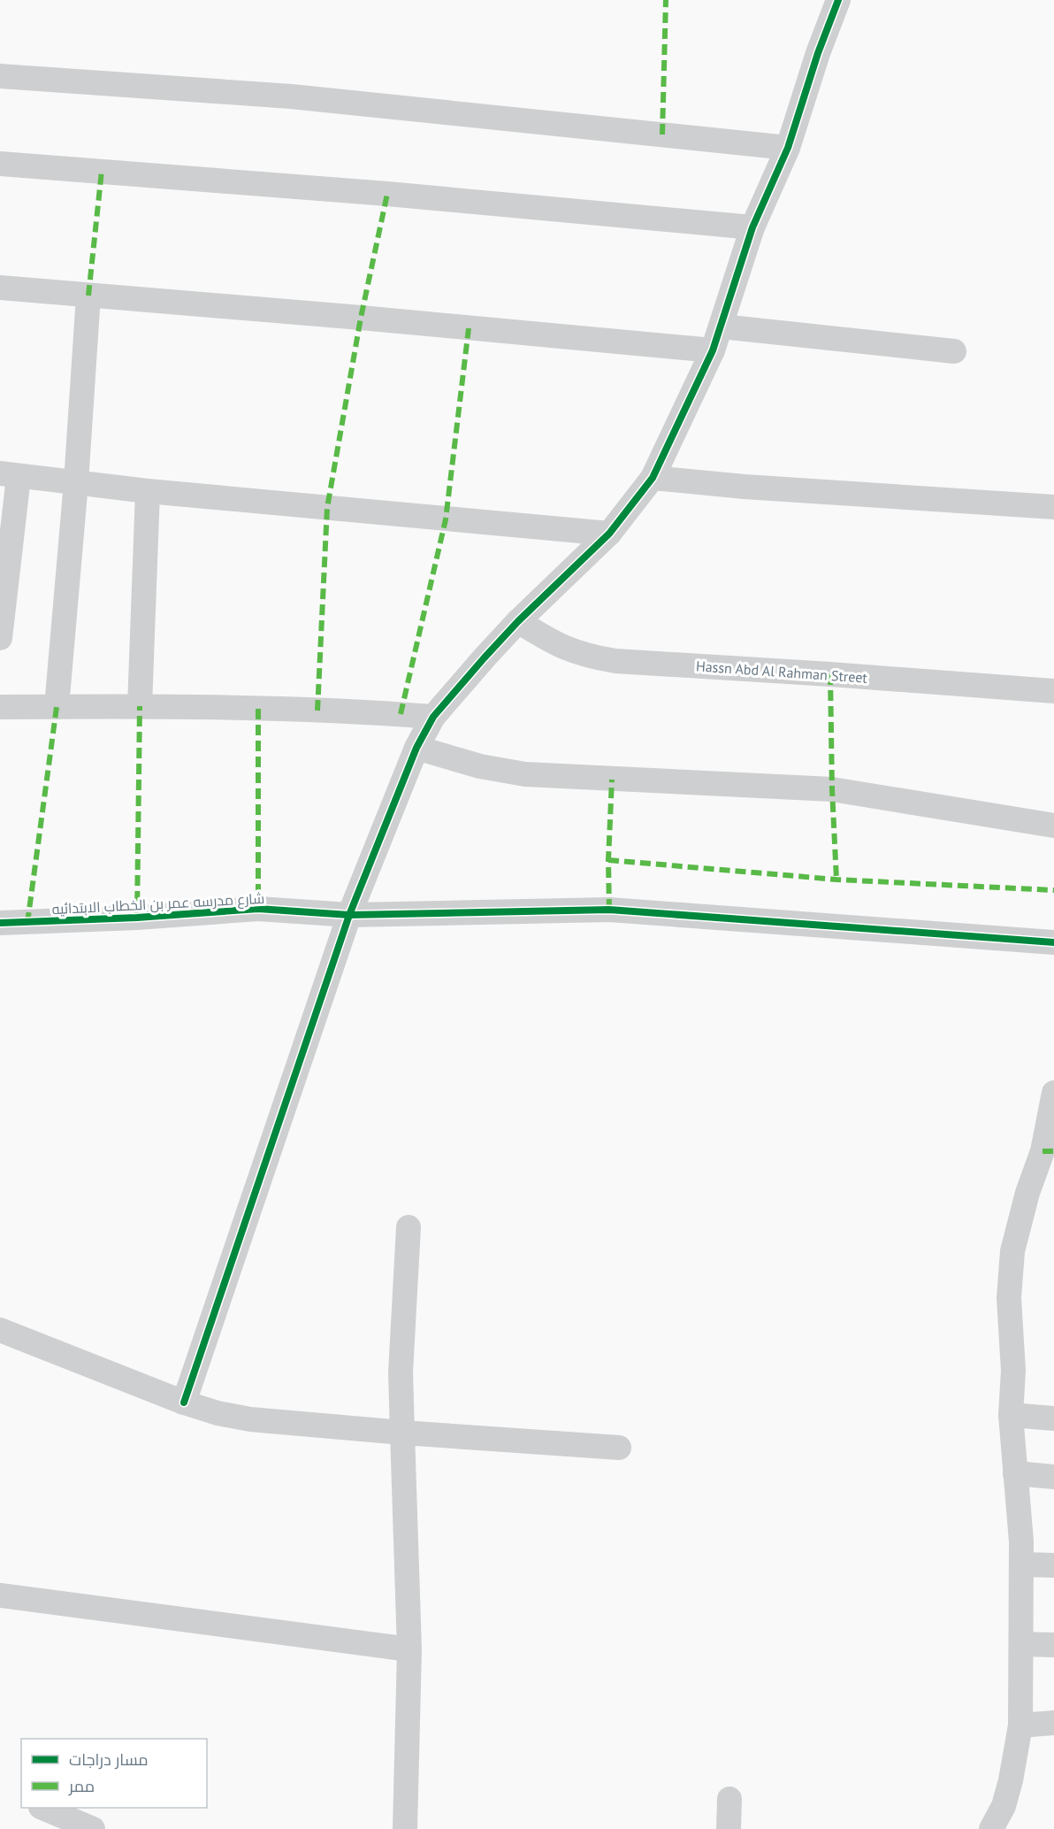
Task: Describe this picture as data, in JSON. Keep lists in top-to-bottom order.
{
  "streets": {
    "street": ["Hassn Abd Al Rahman Street", "شارع مدرسه عمر بن الخطاب الابتدائيه"]
  },
  "legend": ["مسار دراجات", "ممر"]
}
